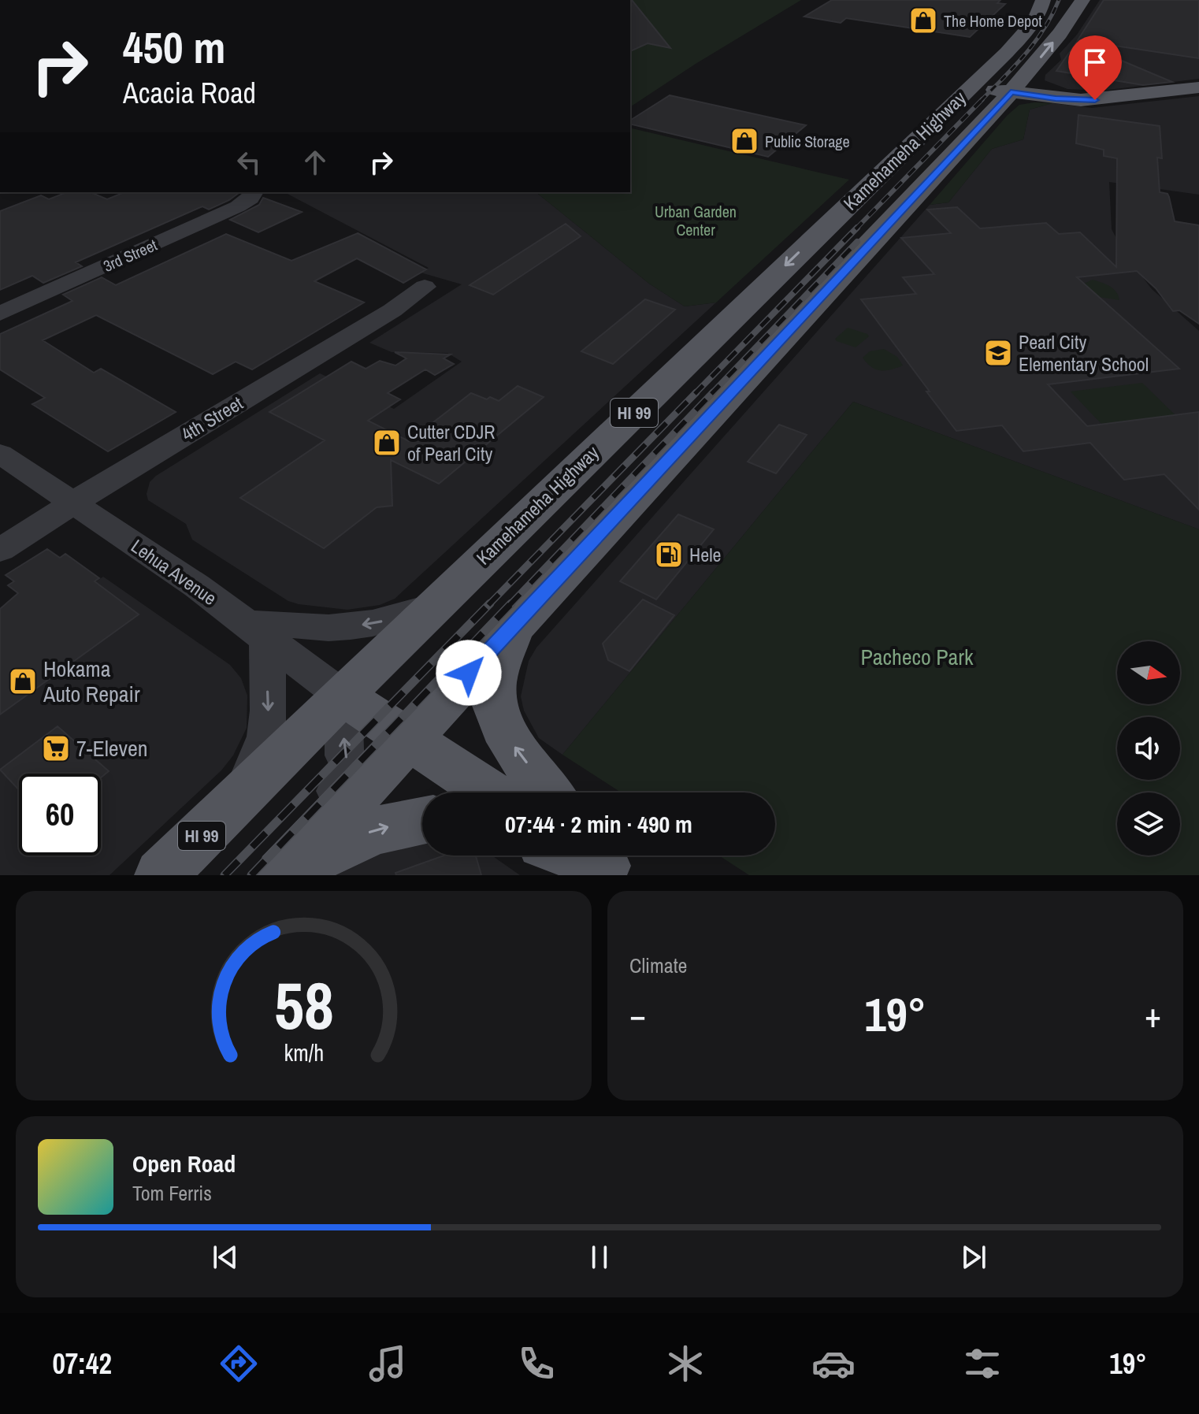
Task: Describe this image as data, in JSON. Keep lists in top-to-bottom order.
{
  "streets": {
    "main road": ["Kamehameha Highway", "HI 99"],
    "street": ["3rd Street", "4th Street", "Lehua Avenue"]
  },
  "crossings": [
    ["Kamehameha Highway", "Lehua Avenue"],
    ["4th Street", "Lehua Avenue"]
  ],
  "parks": ["Urban Garden Center", "Pacheco Park"],
  "places": {
    "shop": [
      "The Home Depot",
      "Public Storage",
      "Cutter CDJR of Pearl City",
      "Hokama Auto Repair"
    ],
    "school or university": ["Pearl City Elementary School"],
    "fuel station": ["Hele"],
    "supermarket": ["7-Eleven"]
  },
  "north": "right",
  "page": {
    "turn": ["450 m", "Acacia Road"],
    "limit": "60",
    "trip": "07:44 · 2 min · 490 m",
    "tile": "Climate",
    "heat": ["−", "19°", "+"],
    "song": ["Open Road", "Tom Ferris"],
    "tabs": ["07:42", "19°"],
    "gauge": ["58", "km/h"]
  }
}
